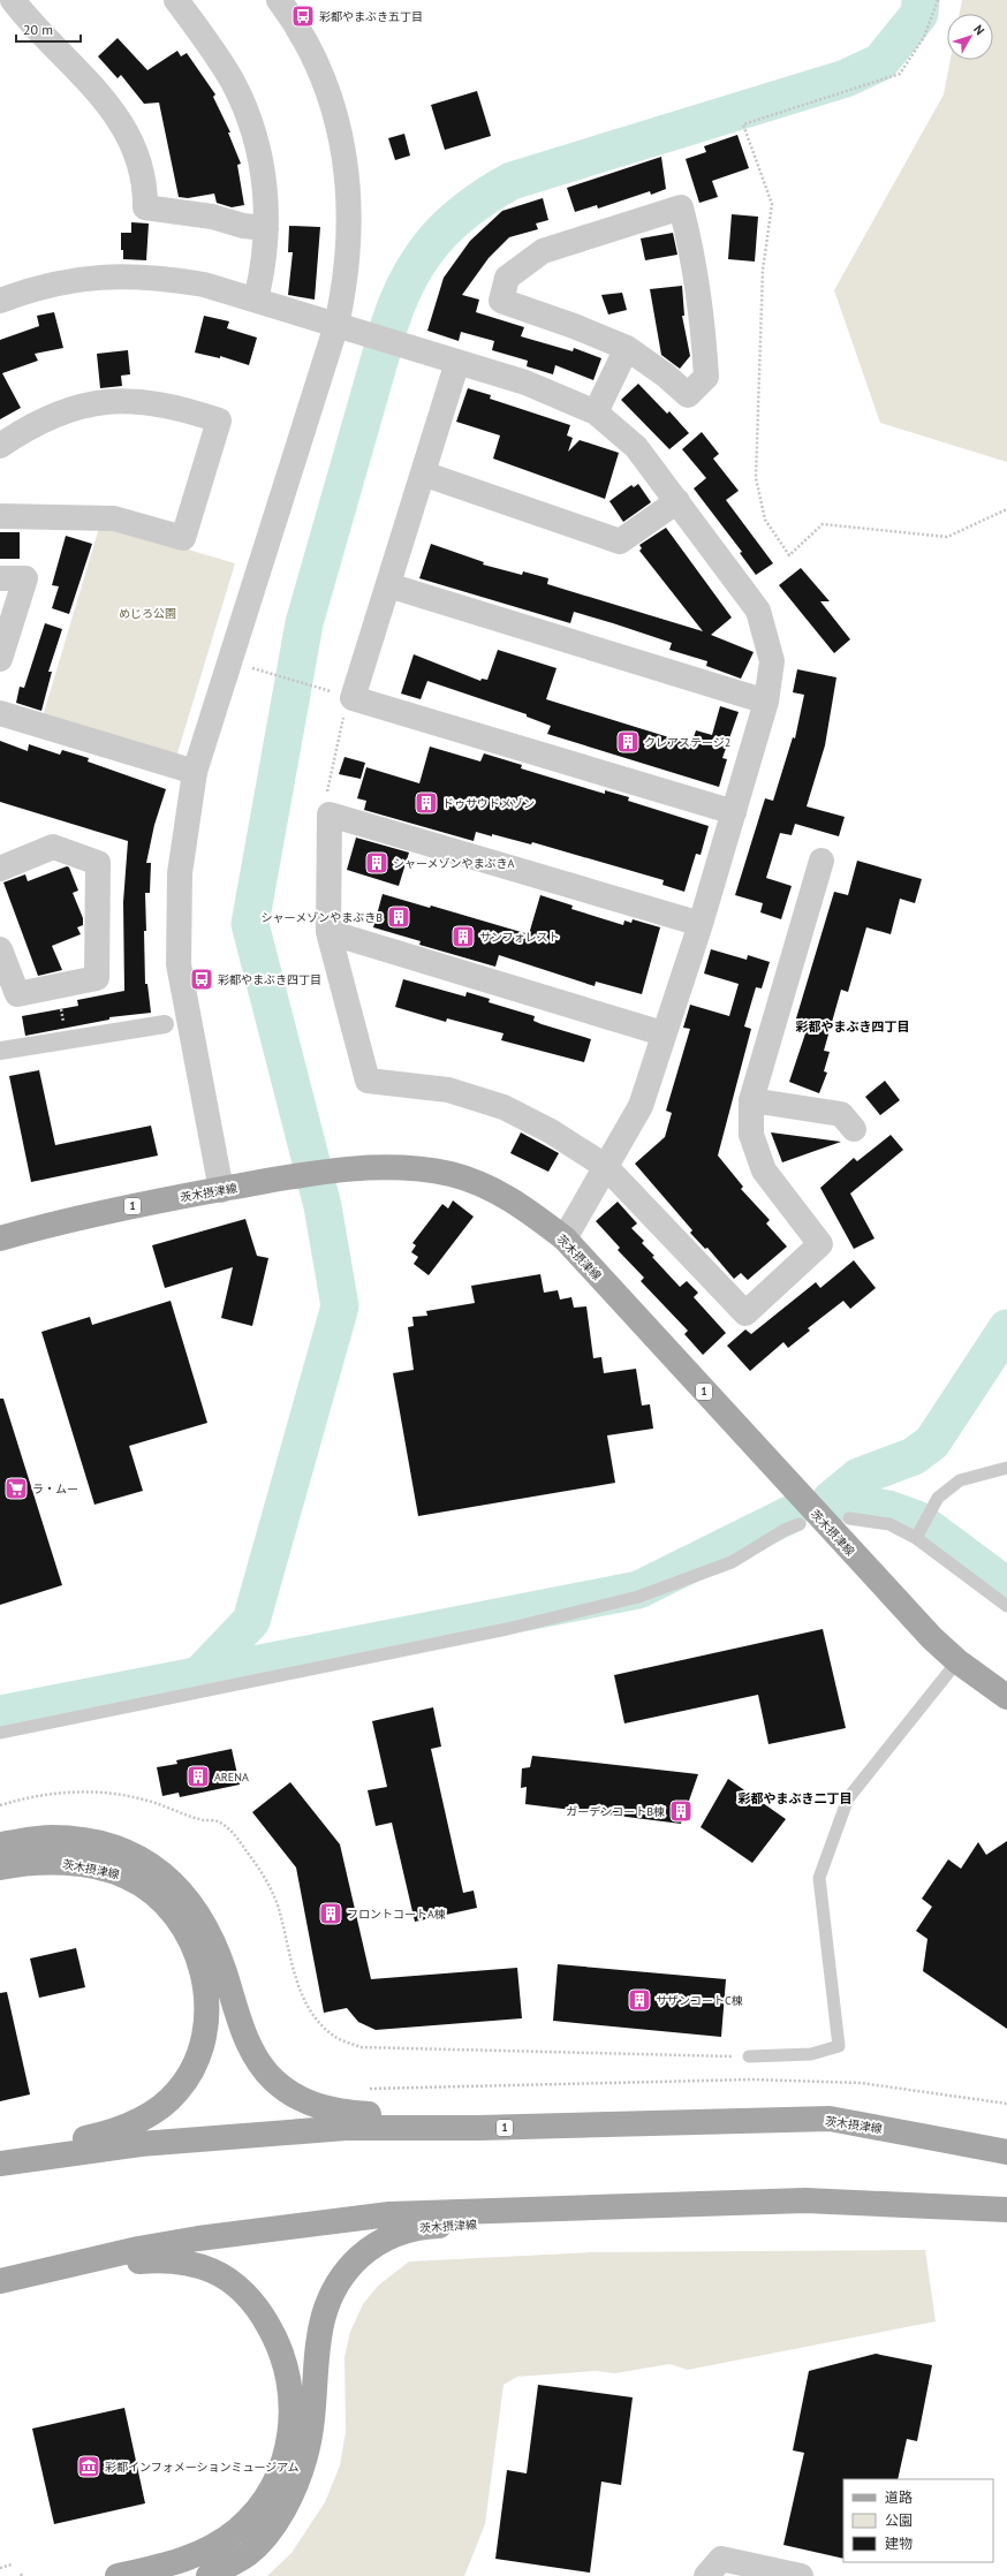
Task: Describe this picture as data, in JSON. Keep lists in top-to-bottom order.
{
  "streets": {
    "main road": ["茨木摂津線", "1"]
  },
  "districts": ["彩都やまぶき四丁目", "彩都やまぶき二丁目"],
  "parks": ["めじろ公園"],
  "places": {
    "bus stop": ["彩都やまぶき五丁目", "彩都やまぶき四丁目"],
    "building": [
      "クレアステージ2",
      "ドゥサウドメゾン",
      "シャーメゾンやまぶきA",
      "シャーメゾンやまぶきB",
      "サンフォレスト",
      "ARENA",
      "ガーデンコートB棟",
      "フロントコートA棟",
      "サザンコートC棟"
    ],
    "supermarket": ["ラ・ムー"],
    "museum": ["彩都インフォメーションミュージアム"]
  },
  "legend": ["道路", "公園", "建物"],
  "scale_bar": "20 m",
  "north": "top right"
}
